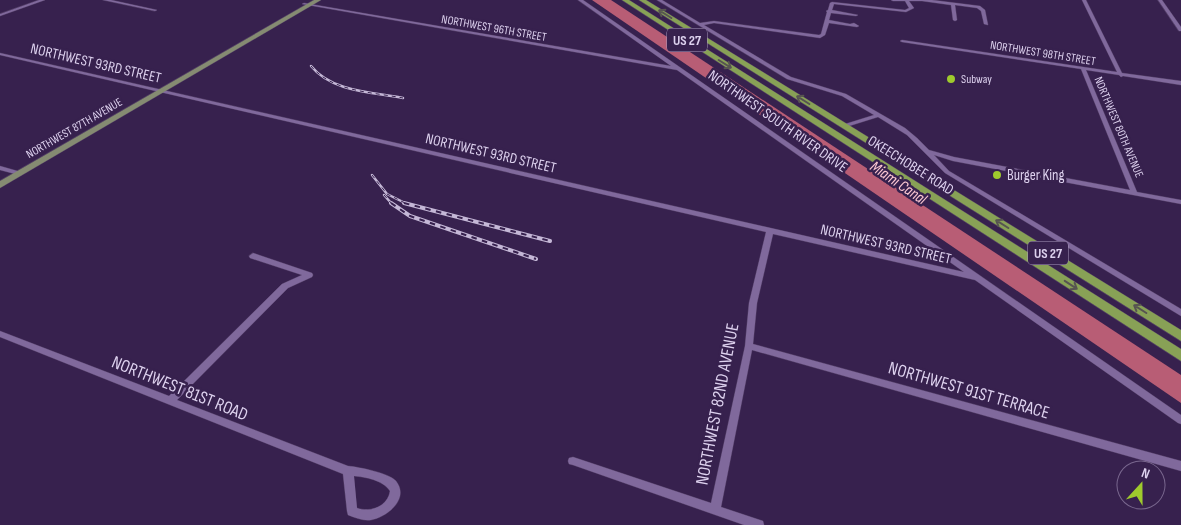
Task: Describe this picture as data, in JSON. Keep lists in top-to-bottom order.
{
  "streets": {
    "highway": ["US 27", "OKEECHOBEE ROAD"],
    "main road": ["NORTHWEST 87TH AVENUE"],
    "street": [
      "NORTHWEST 96TH STREET",
      "NORTHWEST 98TH STREET",
      "NORTHWEST 93RD STREET",
      "NORTHWEST SOUTH RIVER DRIVE",
      "NORTHWEST 80TH AVENUE",
      "NORTHWEST 81ST ROAD",
      "NORTHWEST 91ST TERRACE",
      "NORTHWEST 82ND AVENUE"
    ]
  },
  "crossings": [
    ["NORTHWEST 96TH STREET", "NORTHWEST SOUTH RIVER DRIVE"],
    ["NORTHWEST 96TH STREET", "NORTHWEST 87TH AVENUE"],
    ["NORTHWEST 98TH STREET", "NORTHWEST 80TH AVENUE"],
    ["NORTHWEST 93RD STREET", "NORTHWEST SOUTH RIVER DRIVE"],
    ["NORTHWEST 93RD STREET", "NORTHWEST 87TH AVENUE"],
    ["NORTHWEST 93RD STREET", "NORTHWEST 82ND AVENUE"],
    ["NORTHWEST 91ST TERRACE", "NORTHWEST 82ND AVENUE"]
  ],
  "water": ["Miami Canal"],
  "places": ["Subway", "Burger King"],
  "north": "top"
}
